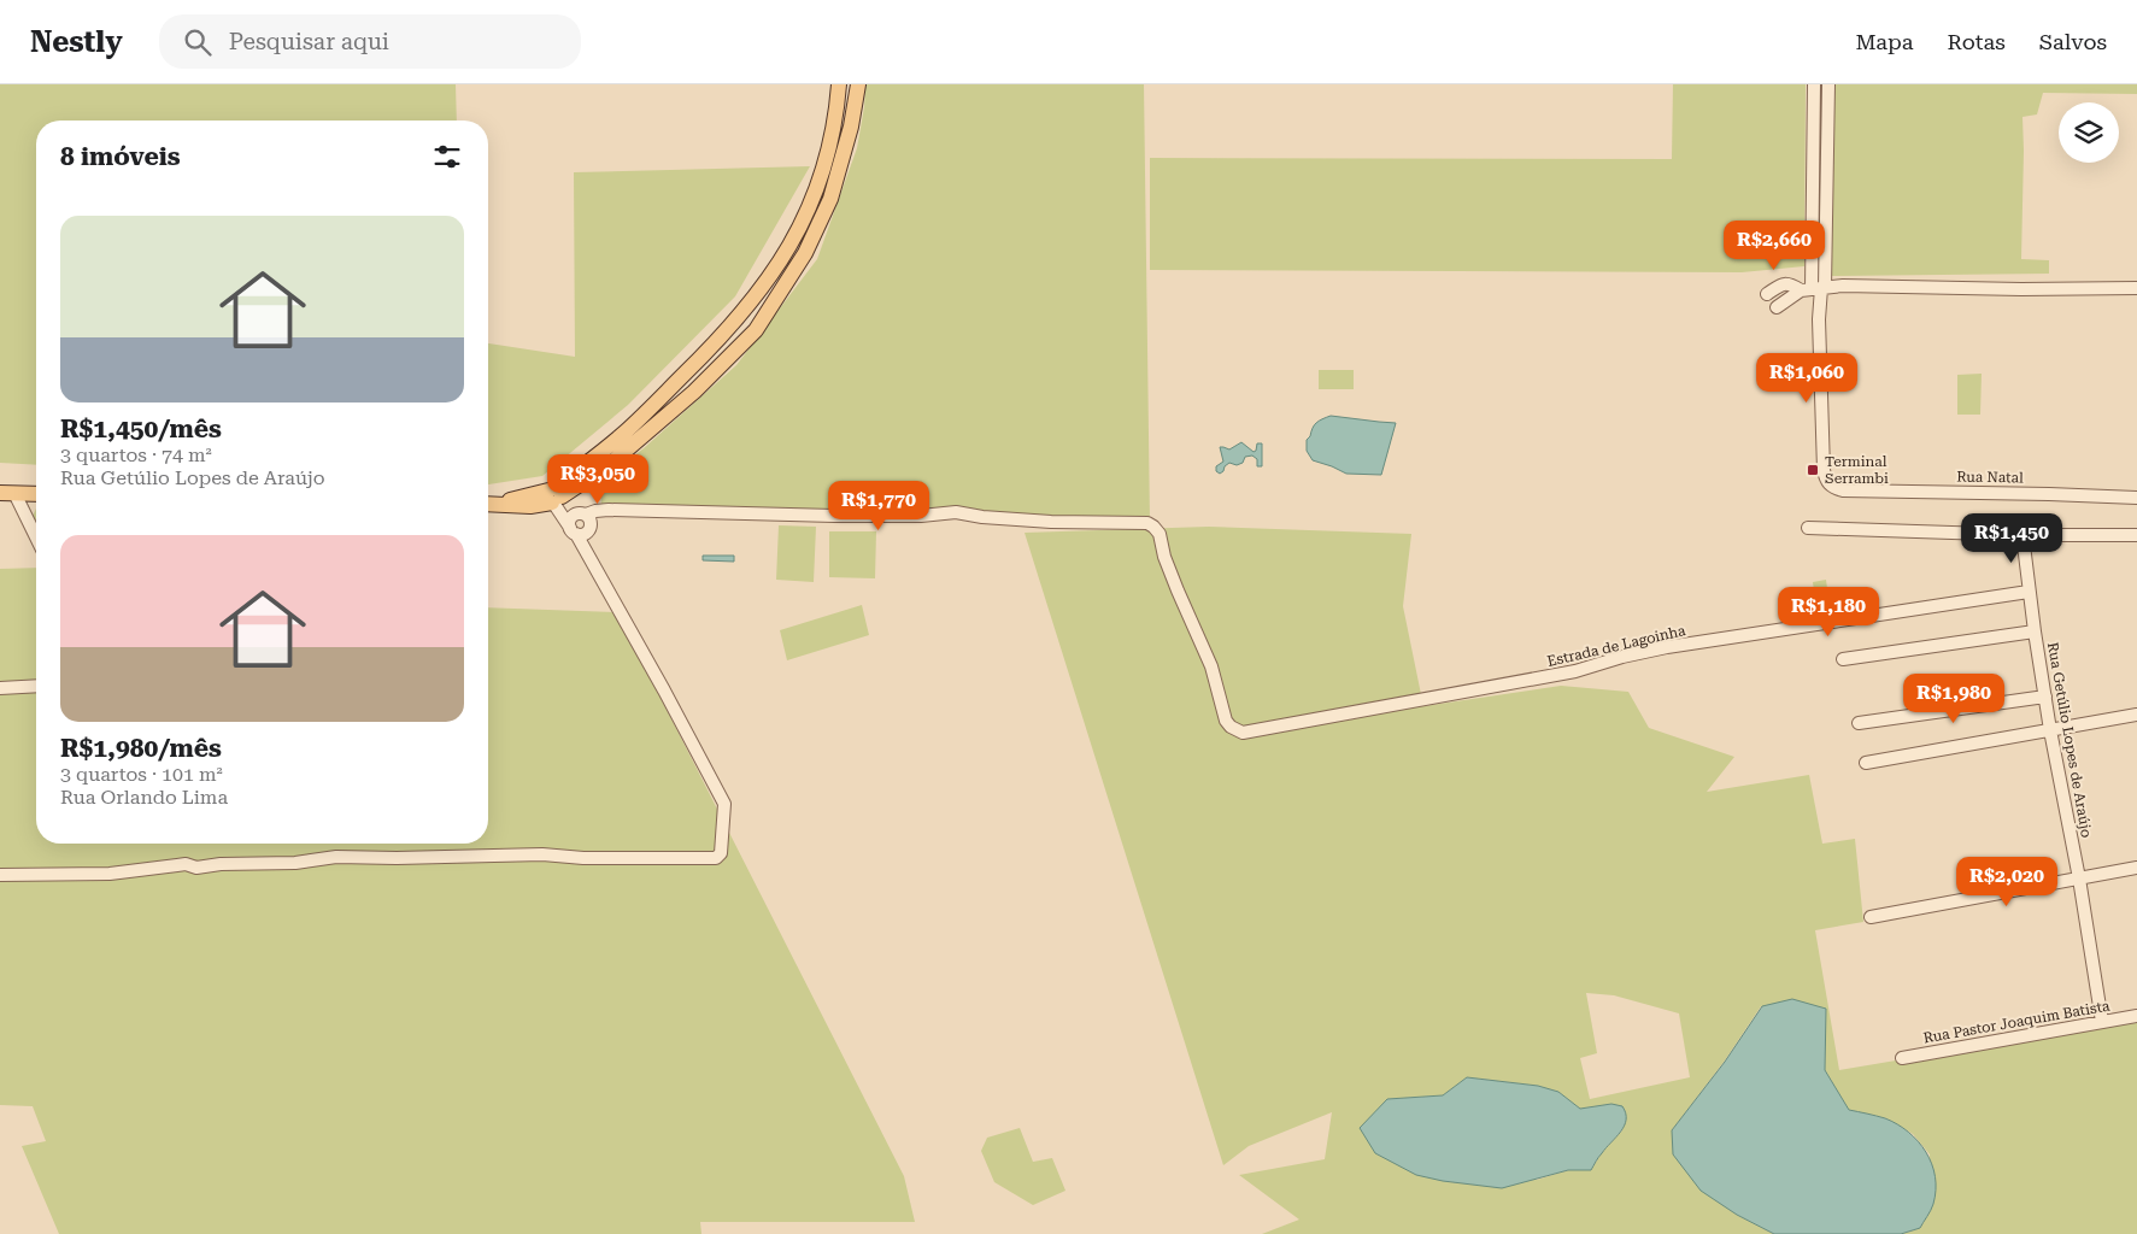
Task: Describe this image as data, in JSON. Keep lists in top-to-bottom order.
{
  "streets": {
    "street": [
      "Rua Natal",
      "Estrada de Lagoinha",
      "Rua Getúlio Lopes de Araújo",
      "Rua Pastor Joaquim Batista"
    ]
  },
  "crossings": [
    ["Estrada de Lagoinha", "Rua Getúlio Lopes de Araújo"],
    ["Rua Getúlio Lopes de Araújo", "Rua Pastor Joaquim Batista"]
  ],
  "places": {
    "transit": ["Terminal Serrambi"]
  },
  "page": {
    "header": "Nestly",
    "search": "Pesquisar aqui",
    "nav": ["Mapa", "Rotas", "Salvos"],
    "heading": "8 imóveis",
    "list": [
      {
        "name": "R$1,450/mês",
        "note": "3 quartos · 74 m² · Rua Getúlio Lopes de Araújo"
      },
      {
        "name": "R$1,980/mês",
        "note": "3 quartos · 101 m² · Rua Orlando Lima"
      }
    ],
    "price": [
      "R$2,660",
      "R$1,060",
      "R$3,050",
      "R$1,770",
      "R$1,450",
      "R$1,180",
      "R$1,980",
      "R$2,020"
    ]
  }
}
